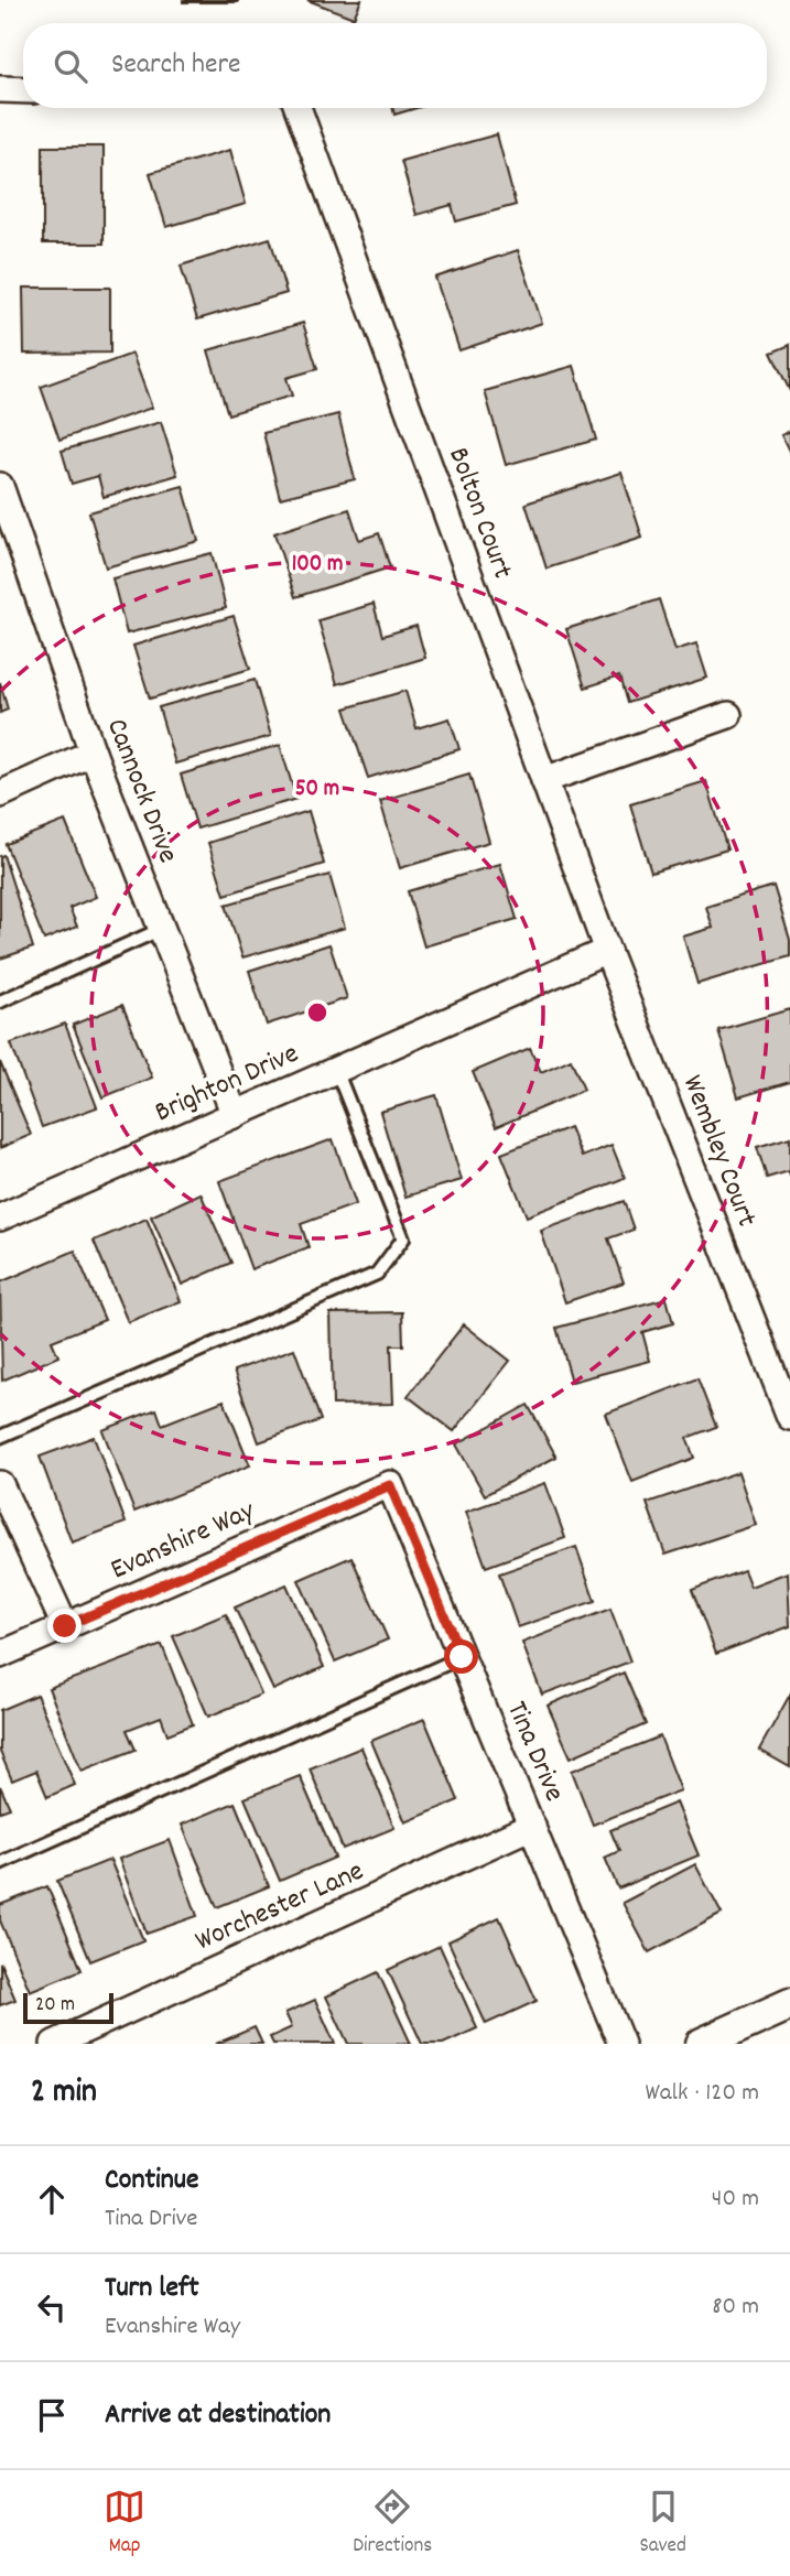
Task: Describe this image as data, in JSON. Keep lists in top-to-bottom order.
{
  "streets": {
    "street": [
      "Bolton Court",
      "Cannock Drive",
      "Brighton Drive",
      "Wembley Court",
      "Evanshire Way",
      "Tina Drive",
      "Worchester Lane"
    ]
  },
  "crossings": [
    ["Bolton Court", "Brighton Drive"],
    ["Bolton Court", "Wembley Court"],
    ["Cannock Drive", "Brighton Drive"],
    ["Brighton Drive", "Wembley Court"],
    ["Evanshire Way", "Tina Drive"],
    ["Tina Drive", "Worchester Lane"]
  ],
  "scale_bar": "20 m",
  "page": {
    "search": "Search here",
    "scale": "20 m",
    "heading": ["2 min", "Walk · 120 m"],
    "list": [
      ["Continue", "Tina Drive", "40 m"],
      ["Turn left", "Evanshire Way", "80 m"],
      "Arrive at destination"
    ],
    "nav": ["Map", "Directions", "Saved"]
  },
  "rings": ["100 m", "50 m"]
}
